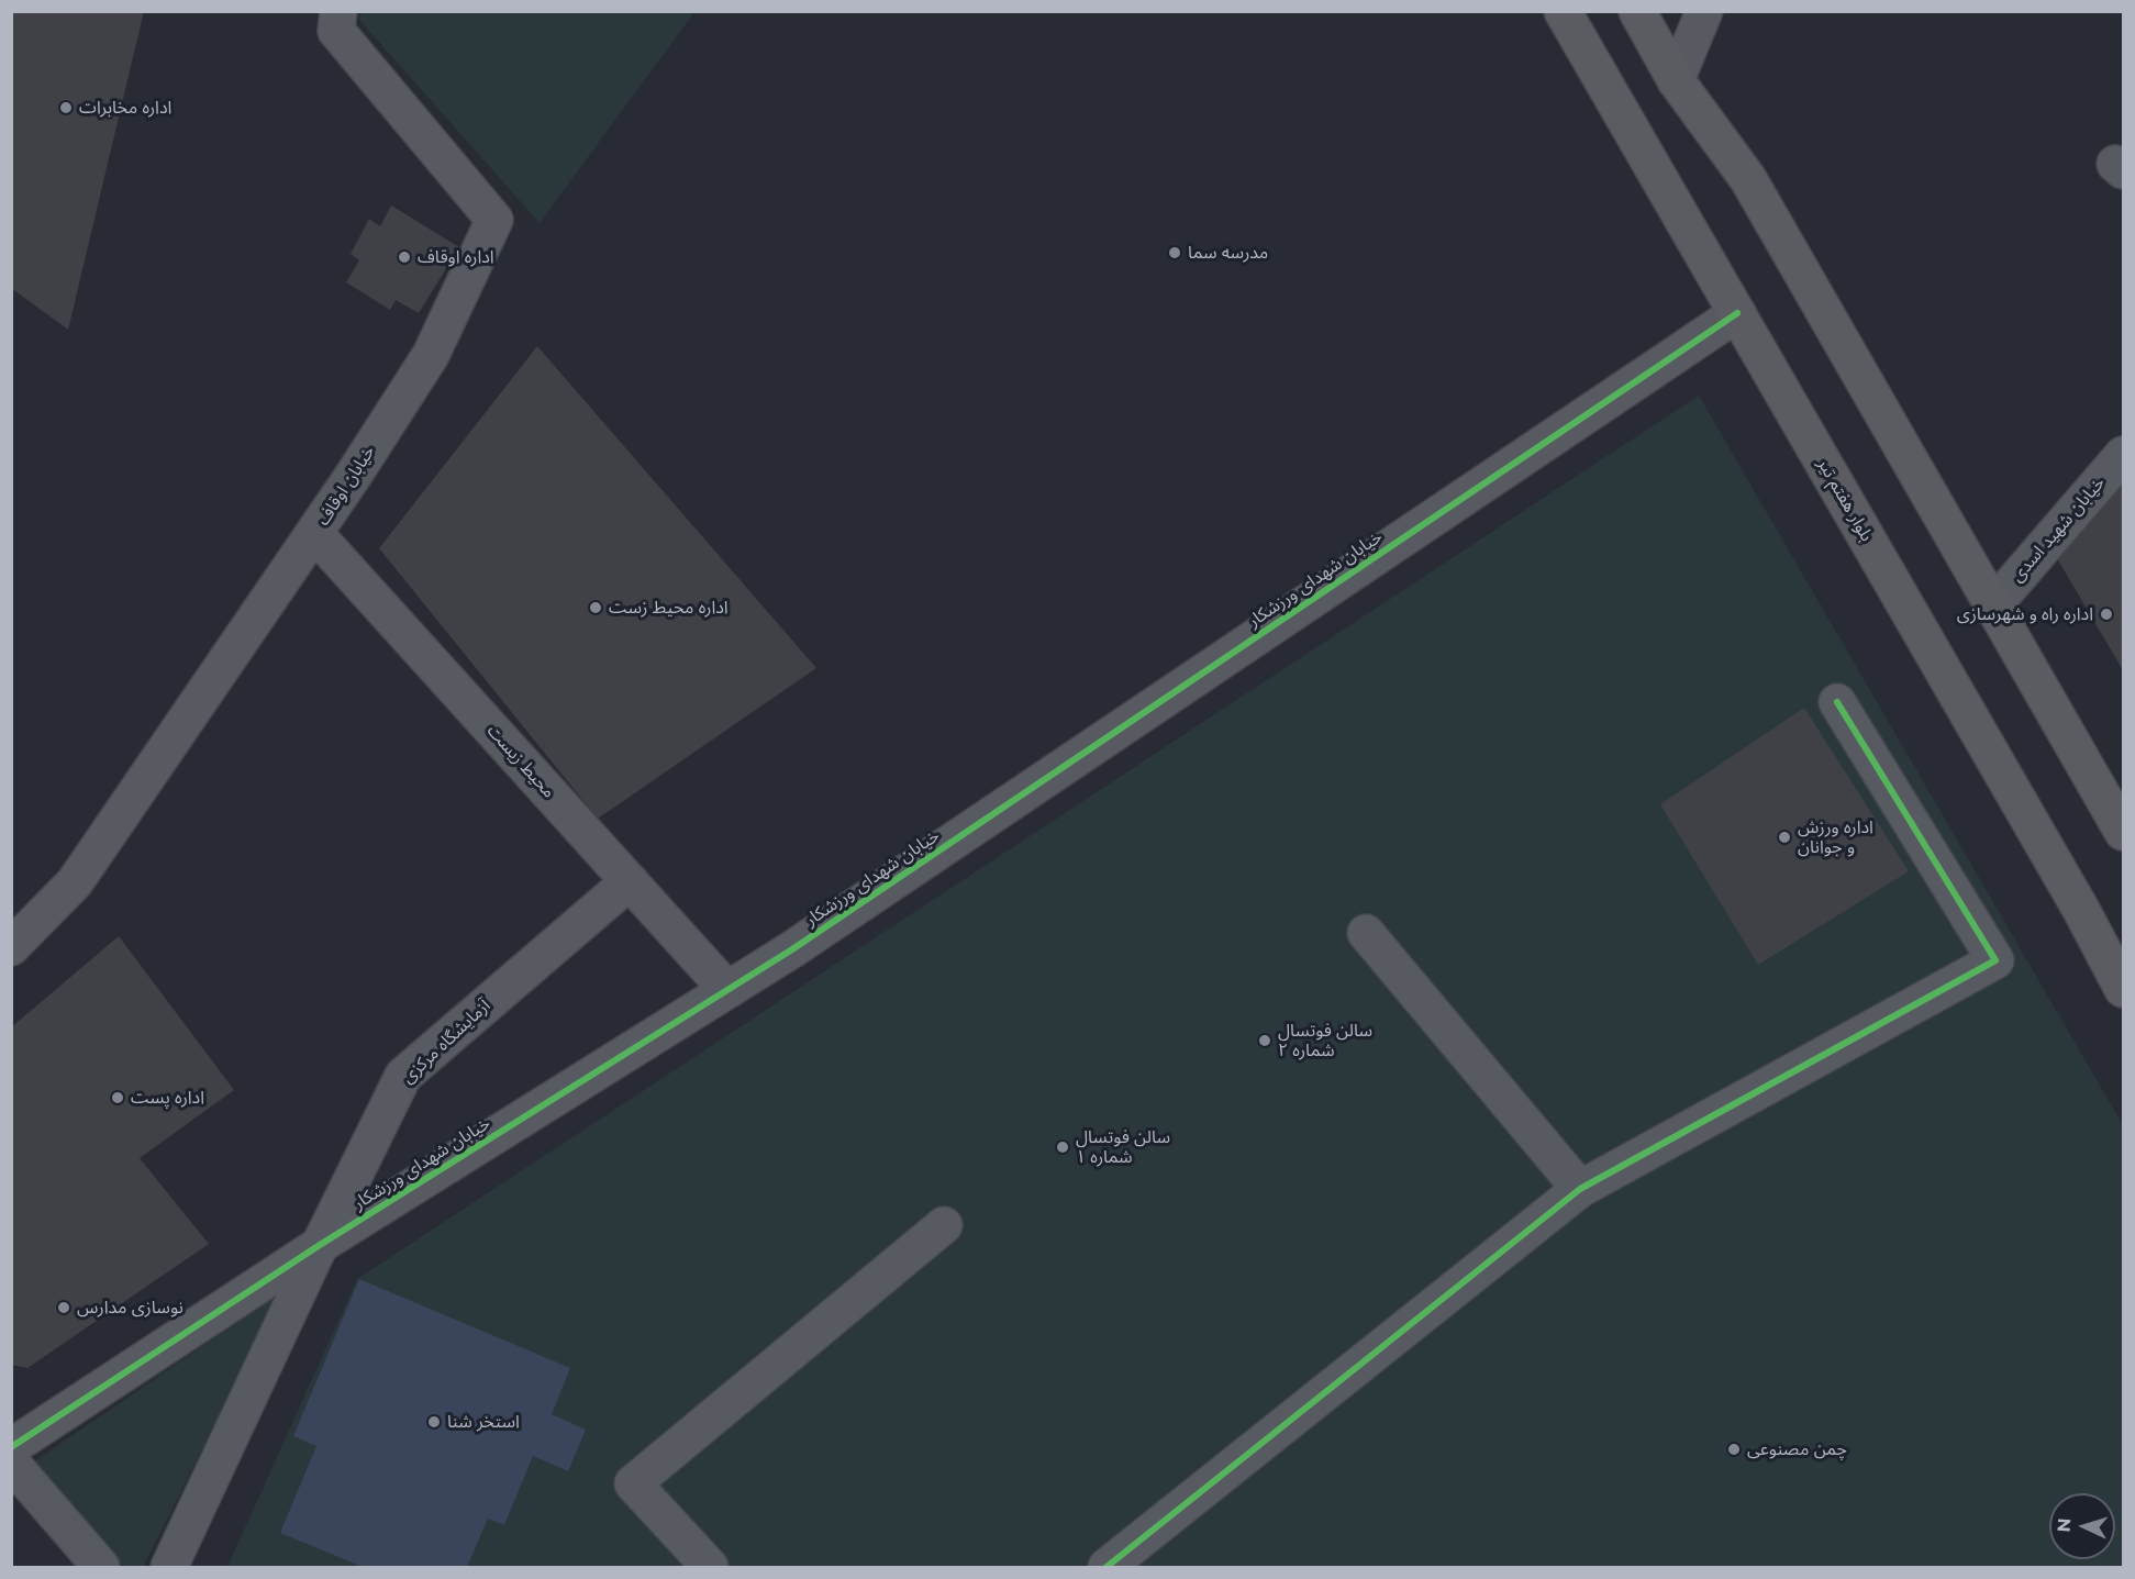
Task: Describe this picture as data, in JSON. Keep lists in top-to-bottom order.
{
  "streets": {
    "main road": ["بلوار هفتم تیر"],
    "street": [
      "خیابان اوقاف",
      "خیابان شهید اسدی",
      "خیابان شهدای ورزشکار",
      "محیط زیست",
      "آزمایشگاه مرکزی"
    ]
  },
  "crossings": [
    ["خیابان اوقاف", "محیط زیست"],
    ["بلوار هفتم تیر", "خیابان شهدای ورزشکار"],
    ["خیابان شهدای ورزشکار", "محیط زیست"],
    ["خیابان شهدای ورزشکار", "آزمایشگاه مرکزی"],
    ["محیط زیست", "آزمایشگاه مرکزی"]
  ],
  "places": [
    "اداره مخابرات",
    "مدرسه سما",
    "اداره اوقاف",
    "اداره محیط زست",
    "اداره راه و شهرسازی",
    "اداره ورزش و جوانان",
    "سالن فوتسال شماره ۲",
    "اداره پست",
    "سالن فوتسال شماره ۱",
    "نوسازی مدارس",
    "استخر شنا",
    "چمن مصنوعی"
  ],
  "north": "left"
}
